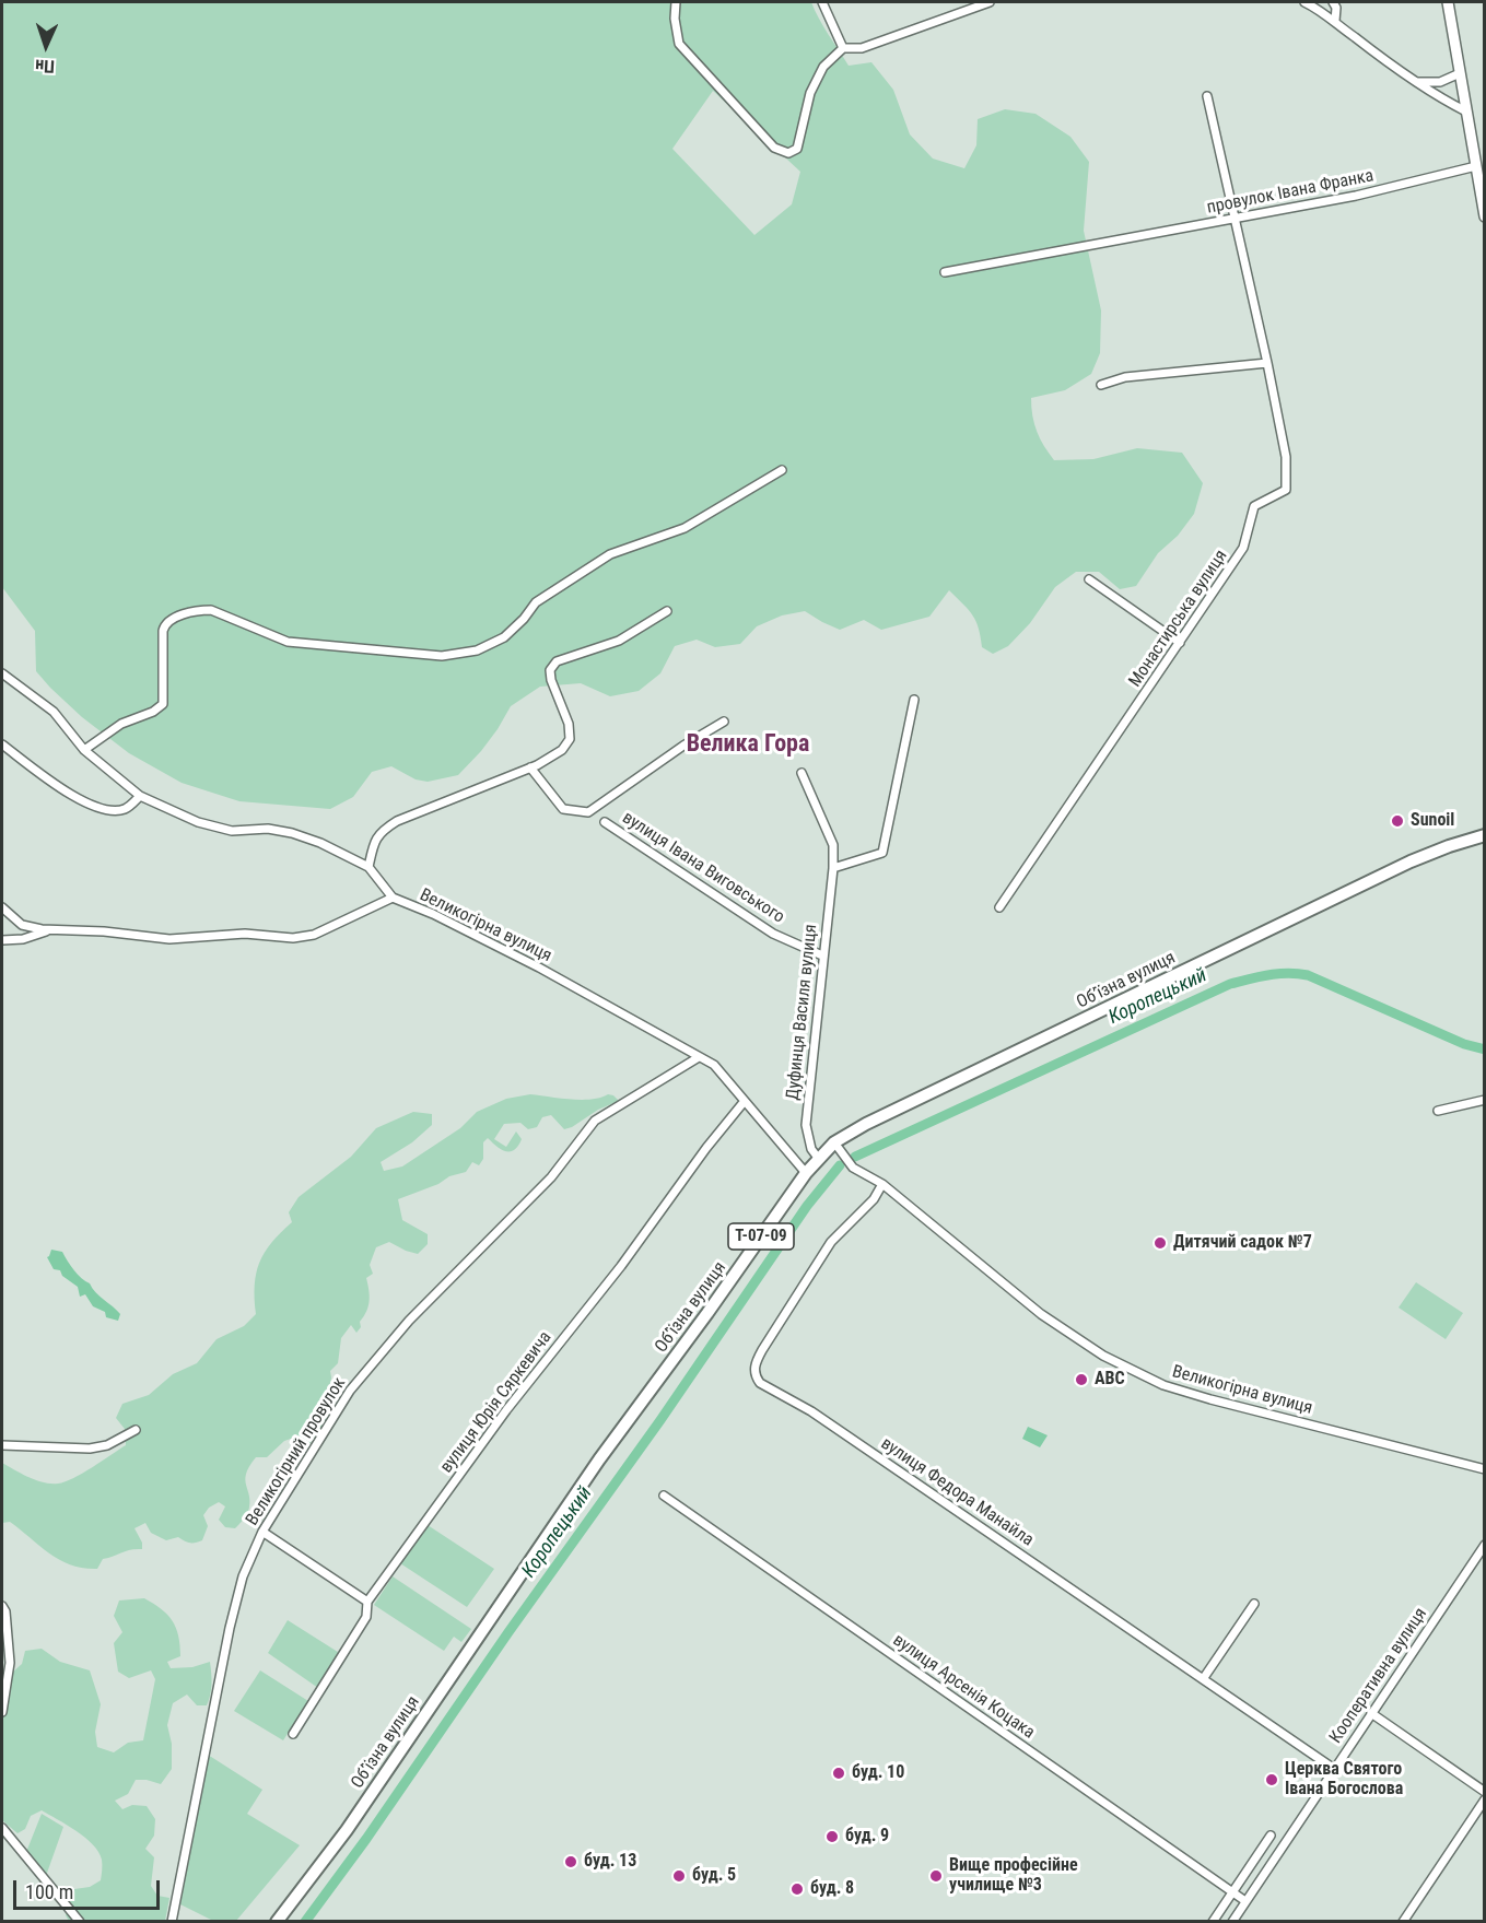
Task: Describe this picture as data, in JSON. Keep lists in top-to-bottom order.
{
  "streets": {
    "main road": ["Обʼїзна вулиця", "Т-07-09"],
    "street": [
      "провулок Івана Франка",
      "Монастирська вулиця",
      "вулиця Івана Виговського",
      "Великогірна вулиця",
      "Дуфинця Василя вулиця",
      "вулиця Юрія Сяркевича",
      "Великогірний провулок",
      "вулиця Федора Манайла",
      "Кооперативна вулиця",
      "вулиця Арсенія Коцака"
    ]
  },
  "crossings": [
    ["провулок Івана Франка", "Монастирська вулиця"],
    ["вулиця Івана Виговського", "Дуфинця Василя вулиця"],
    ["Великогірна вулиця", "Обʼїзна вулиця"],
    ["Великогірна вулиця", "вулиця Юрія Сяркевича"],
    ["Великогірна вулиця", "Великогірний провулок"],
    ["Великогірна вулиця", "вулиця Федора Манайла"],
    ["Обʼїзна вулиця", "Дуфинця Василя вулиця"],
    ["вулиця Федора Манайла", "Кооперативна вулиця"],
    ["Кооперативна вулиця", "вулиця Арсенія Коцака"]
  ],
  "districts": ["Велика Гора"],
  "water": ["Коропецький"],
  "places": [
    "Sunoil",
    "Дитячий садок №7",
    "АВС",
    "буд. 10",
    "Церква Святого Івана Богослова",
    "буд. 9",
    "буд. 13",
    "буд. 5",
    "Вище професійне училище №3",
    "буд. 8"
  ],
  "scale_bar": "100 m",
  "north": "bottom"
}
